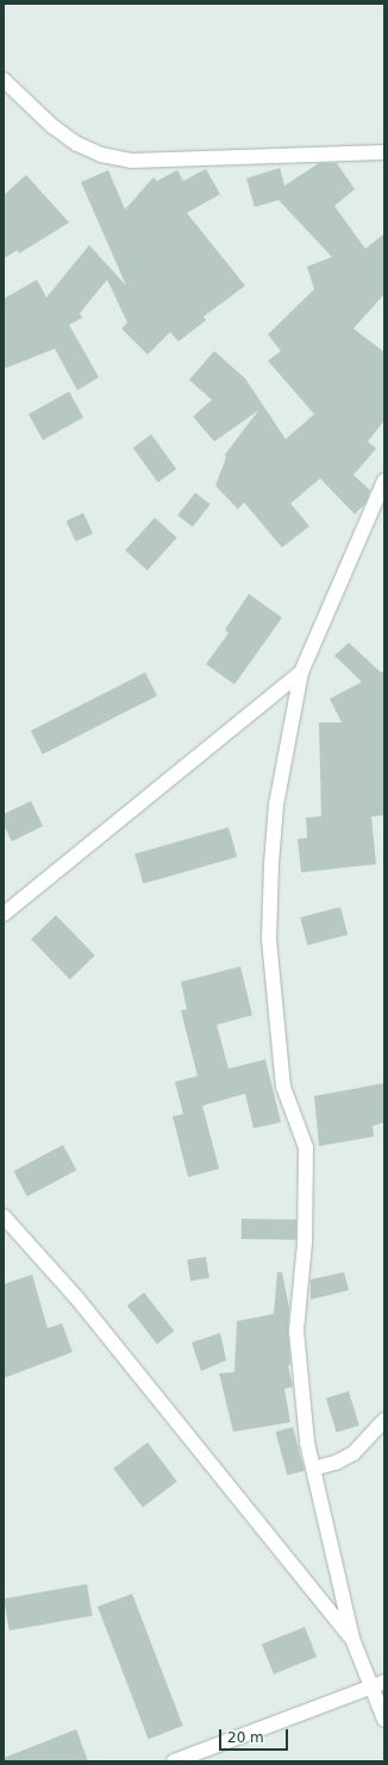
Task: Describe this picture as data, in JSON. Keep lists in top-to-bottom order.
{
  "scale_bar": "20 m"
}
